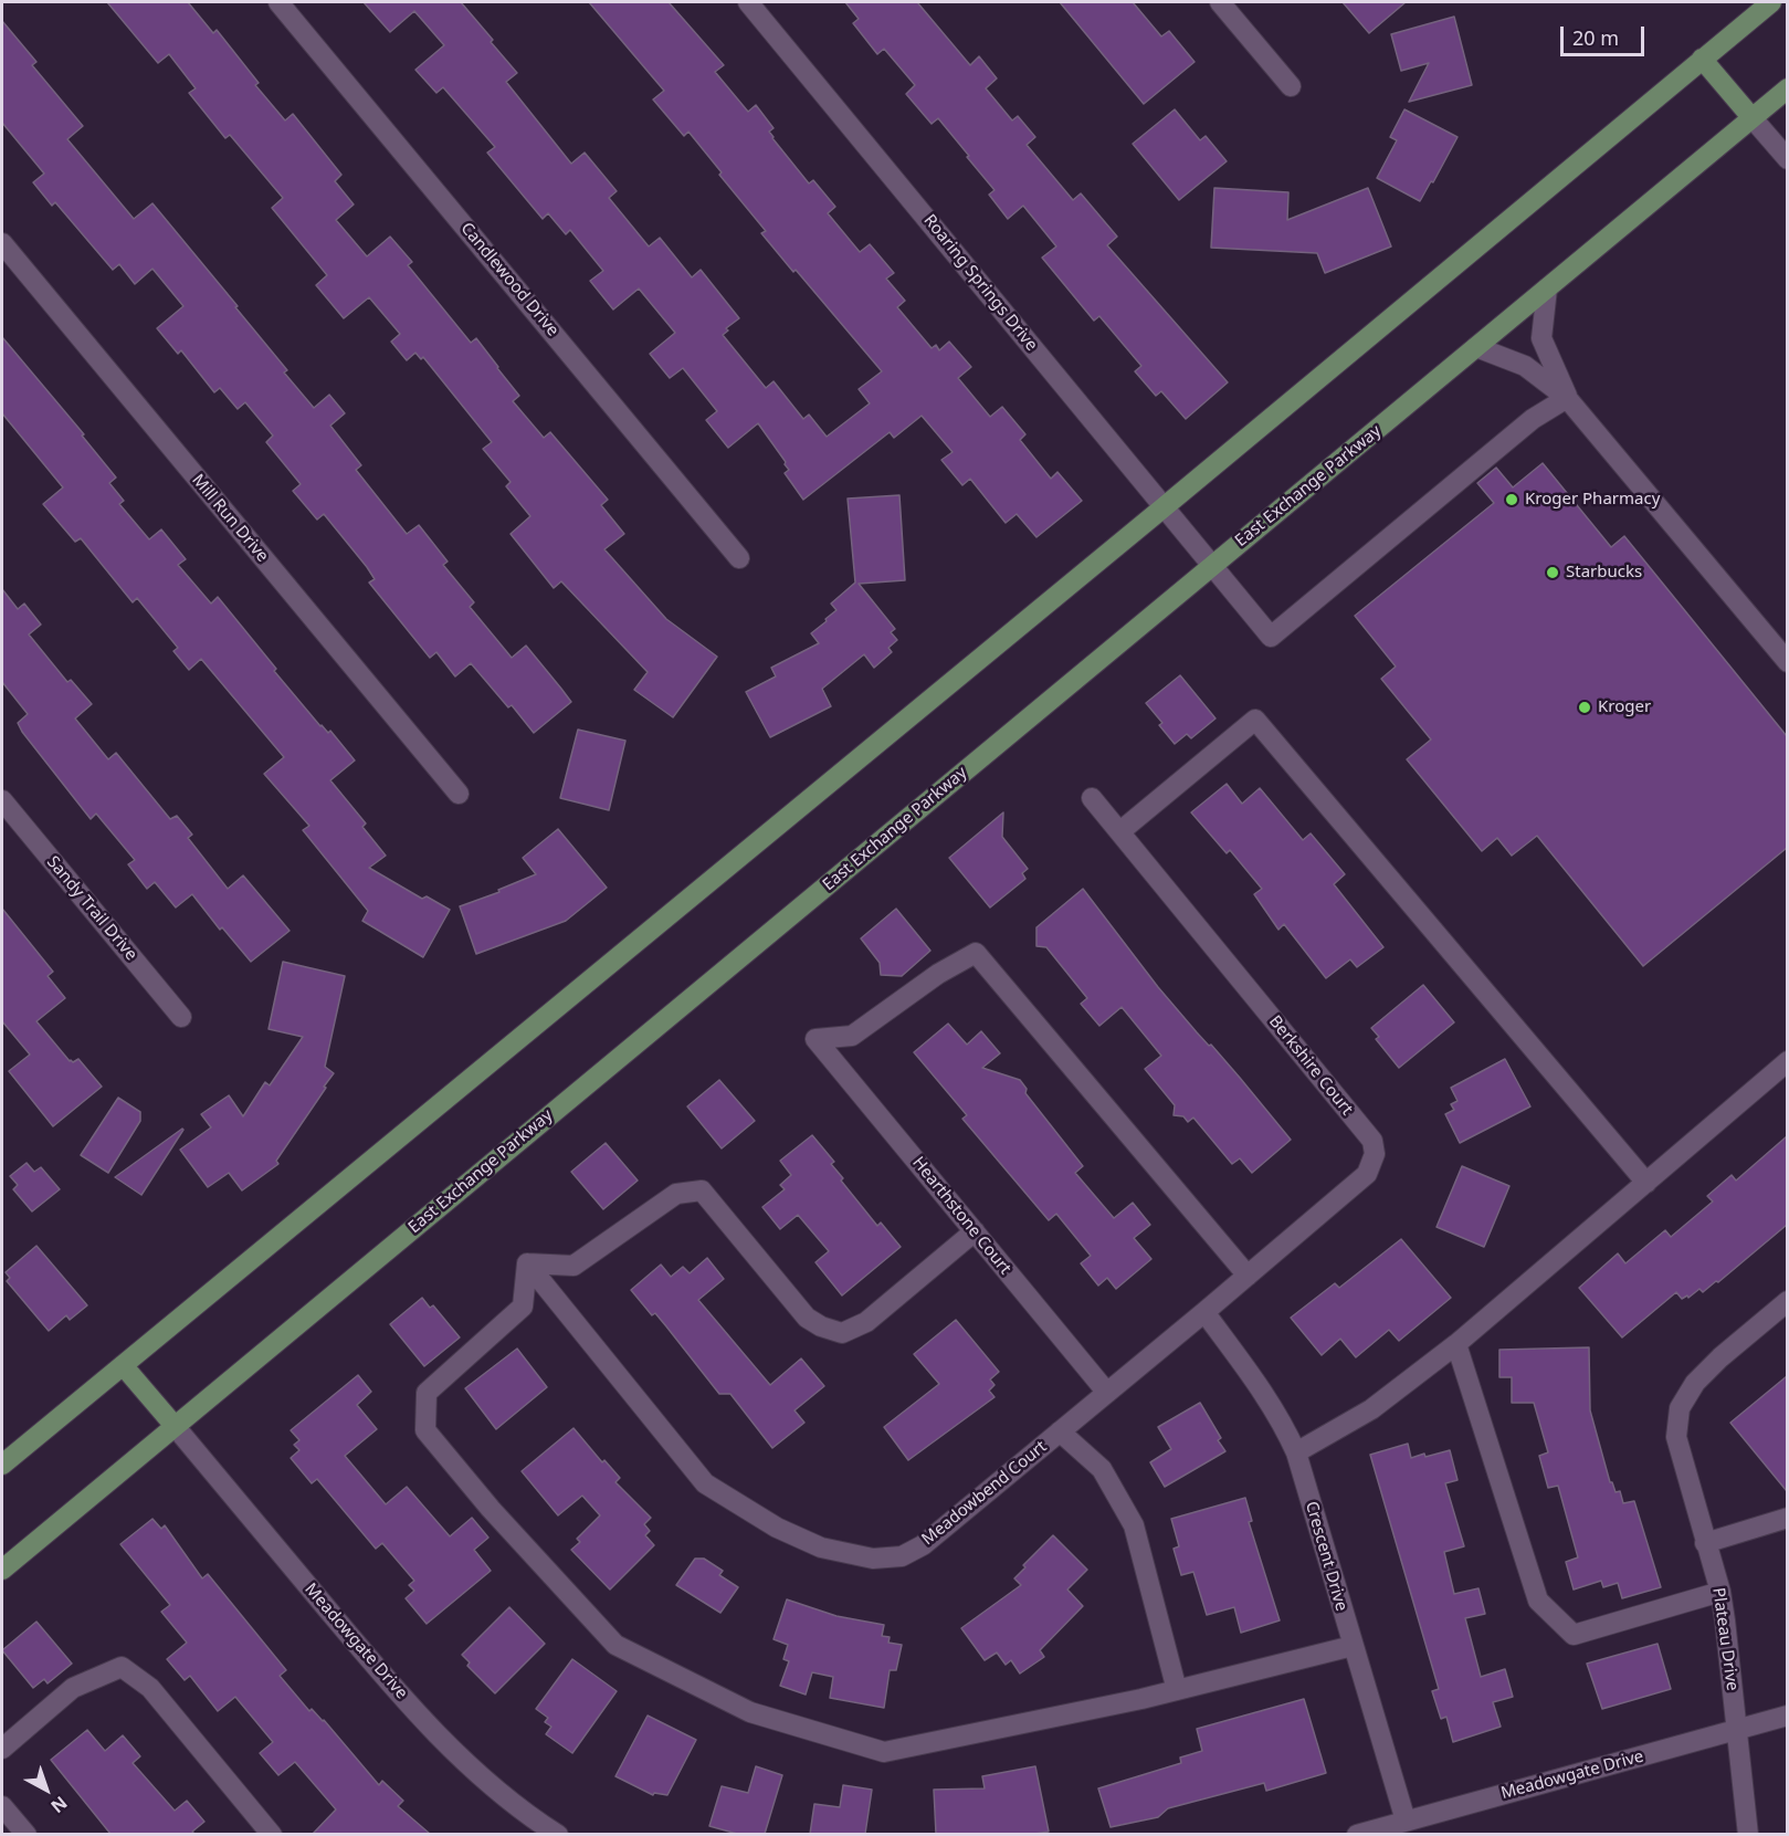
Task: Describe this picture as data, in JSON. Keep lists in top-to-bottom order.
{
  "streets": {
    "main road": ["East Exchange Parkway"],
    "street": [
      "Candlewood Drive",
      "Roaring Springs Drive",
      "Mill Run Drive",
      "Sandy Trail Drive",
      "Berkshire Court",
      "Hearthstone Court",
      "Meadowbend Court",
      "Crescent Drive",
      "Plateau Drive",
      "Meadowgate Drive"
    ]
  },
  "crossings": [
    ["Roaring Springs Drive", "East Exchange Parkway"],
    ["East Exchange Parkway", "Meadowgate Drive"],
    ["Berkshire Court", "Hearthstone Court"],
    ["Berkshire Court", "Meadowbend Court"],
    ["Berkshire Court", "Crescent Drive"],
    ["Hearthstone Court", "Meadowbend Court"],
    ["Meadowbend Court", "Crescent Drive"],
    ["Crescent Drive", "Meadowgate Drive"],
    ["Plateau Drive", "Meadowgate Drive"]
  ],
  "places": ["Kroger Pharmacy", "Starbucks", "Kroger"],
  "scale_bar": "20 m",
  "north": "bottom right"
}
